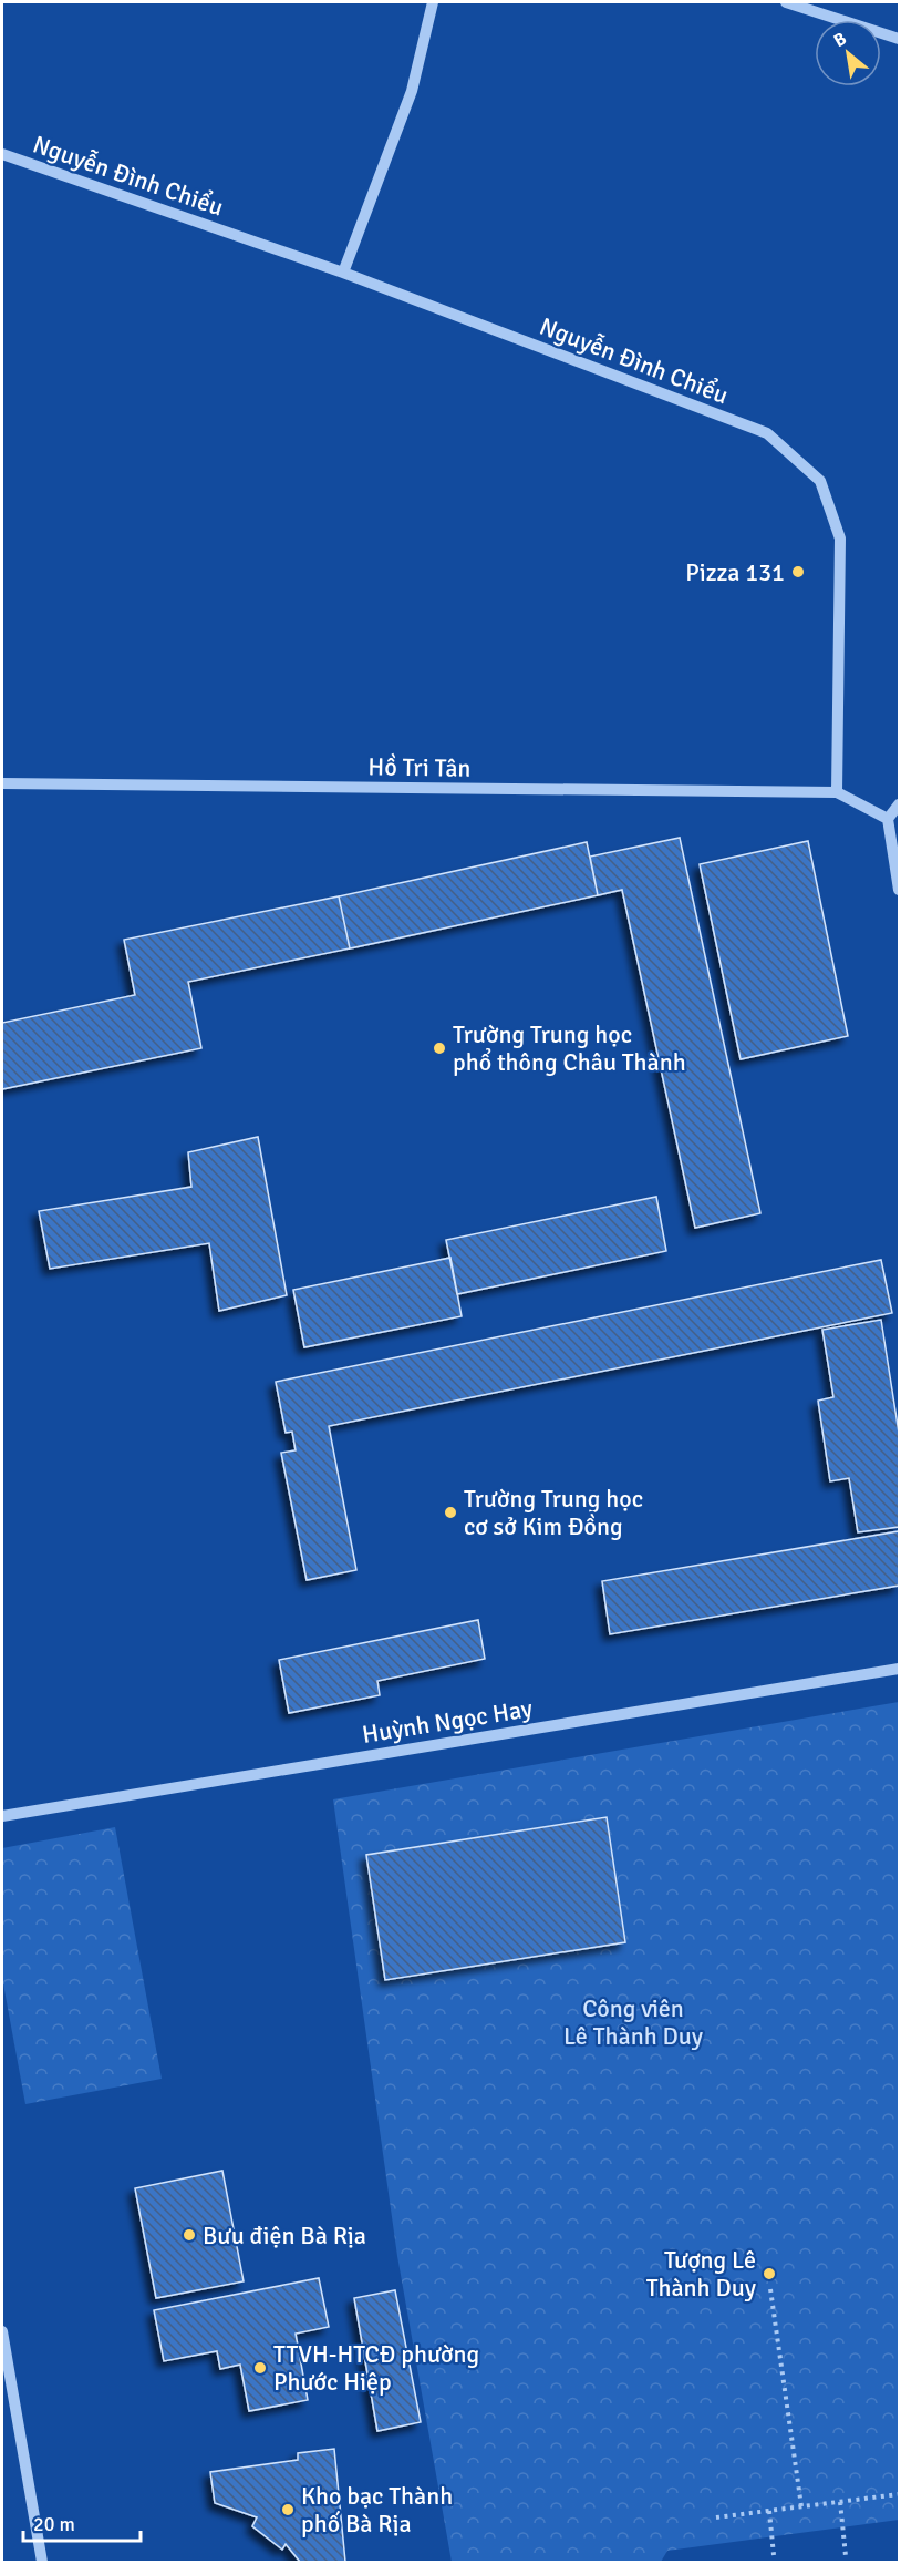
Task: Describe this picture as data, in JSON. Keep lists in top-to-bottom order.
{
  "streets": {
    "street": ["Nguyễn Đình Chiểu", "Hồ Tri Tân", "Huỳnh Ngọc Hay"]
  },
  "crossings": [
    ["Nguyễn Đình Chiểu", "Hồ Tri Tân"]
  ],
  "parks": ["Công viên Lê Thành Duy"],
  "places": [
    "Pizza 131",
    "Trường Trung học phổ thông Châu Thành",
    "Trường Trung học cơ sở Kim Đồng",
    "Bưu điện Bà Rịa",
    "Tượng Lê Thành Duy",
    "TTVH-HTCĐ phường Phước Hiệp",
    "Kho bạc Thành phố Bà Rịa"
  ],
  "scale_bar": "20 m",
  "north": "top left"
}
